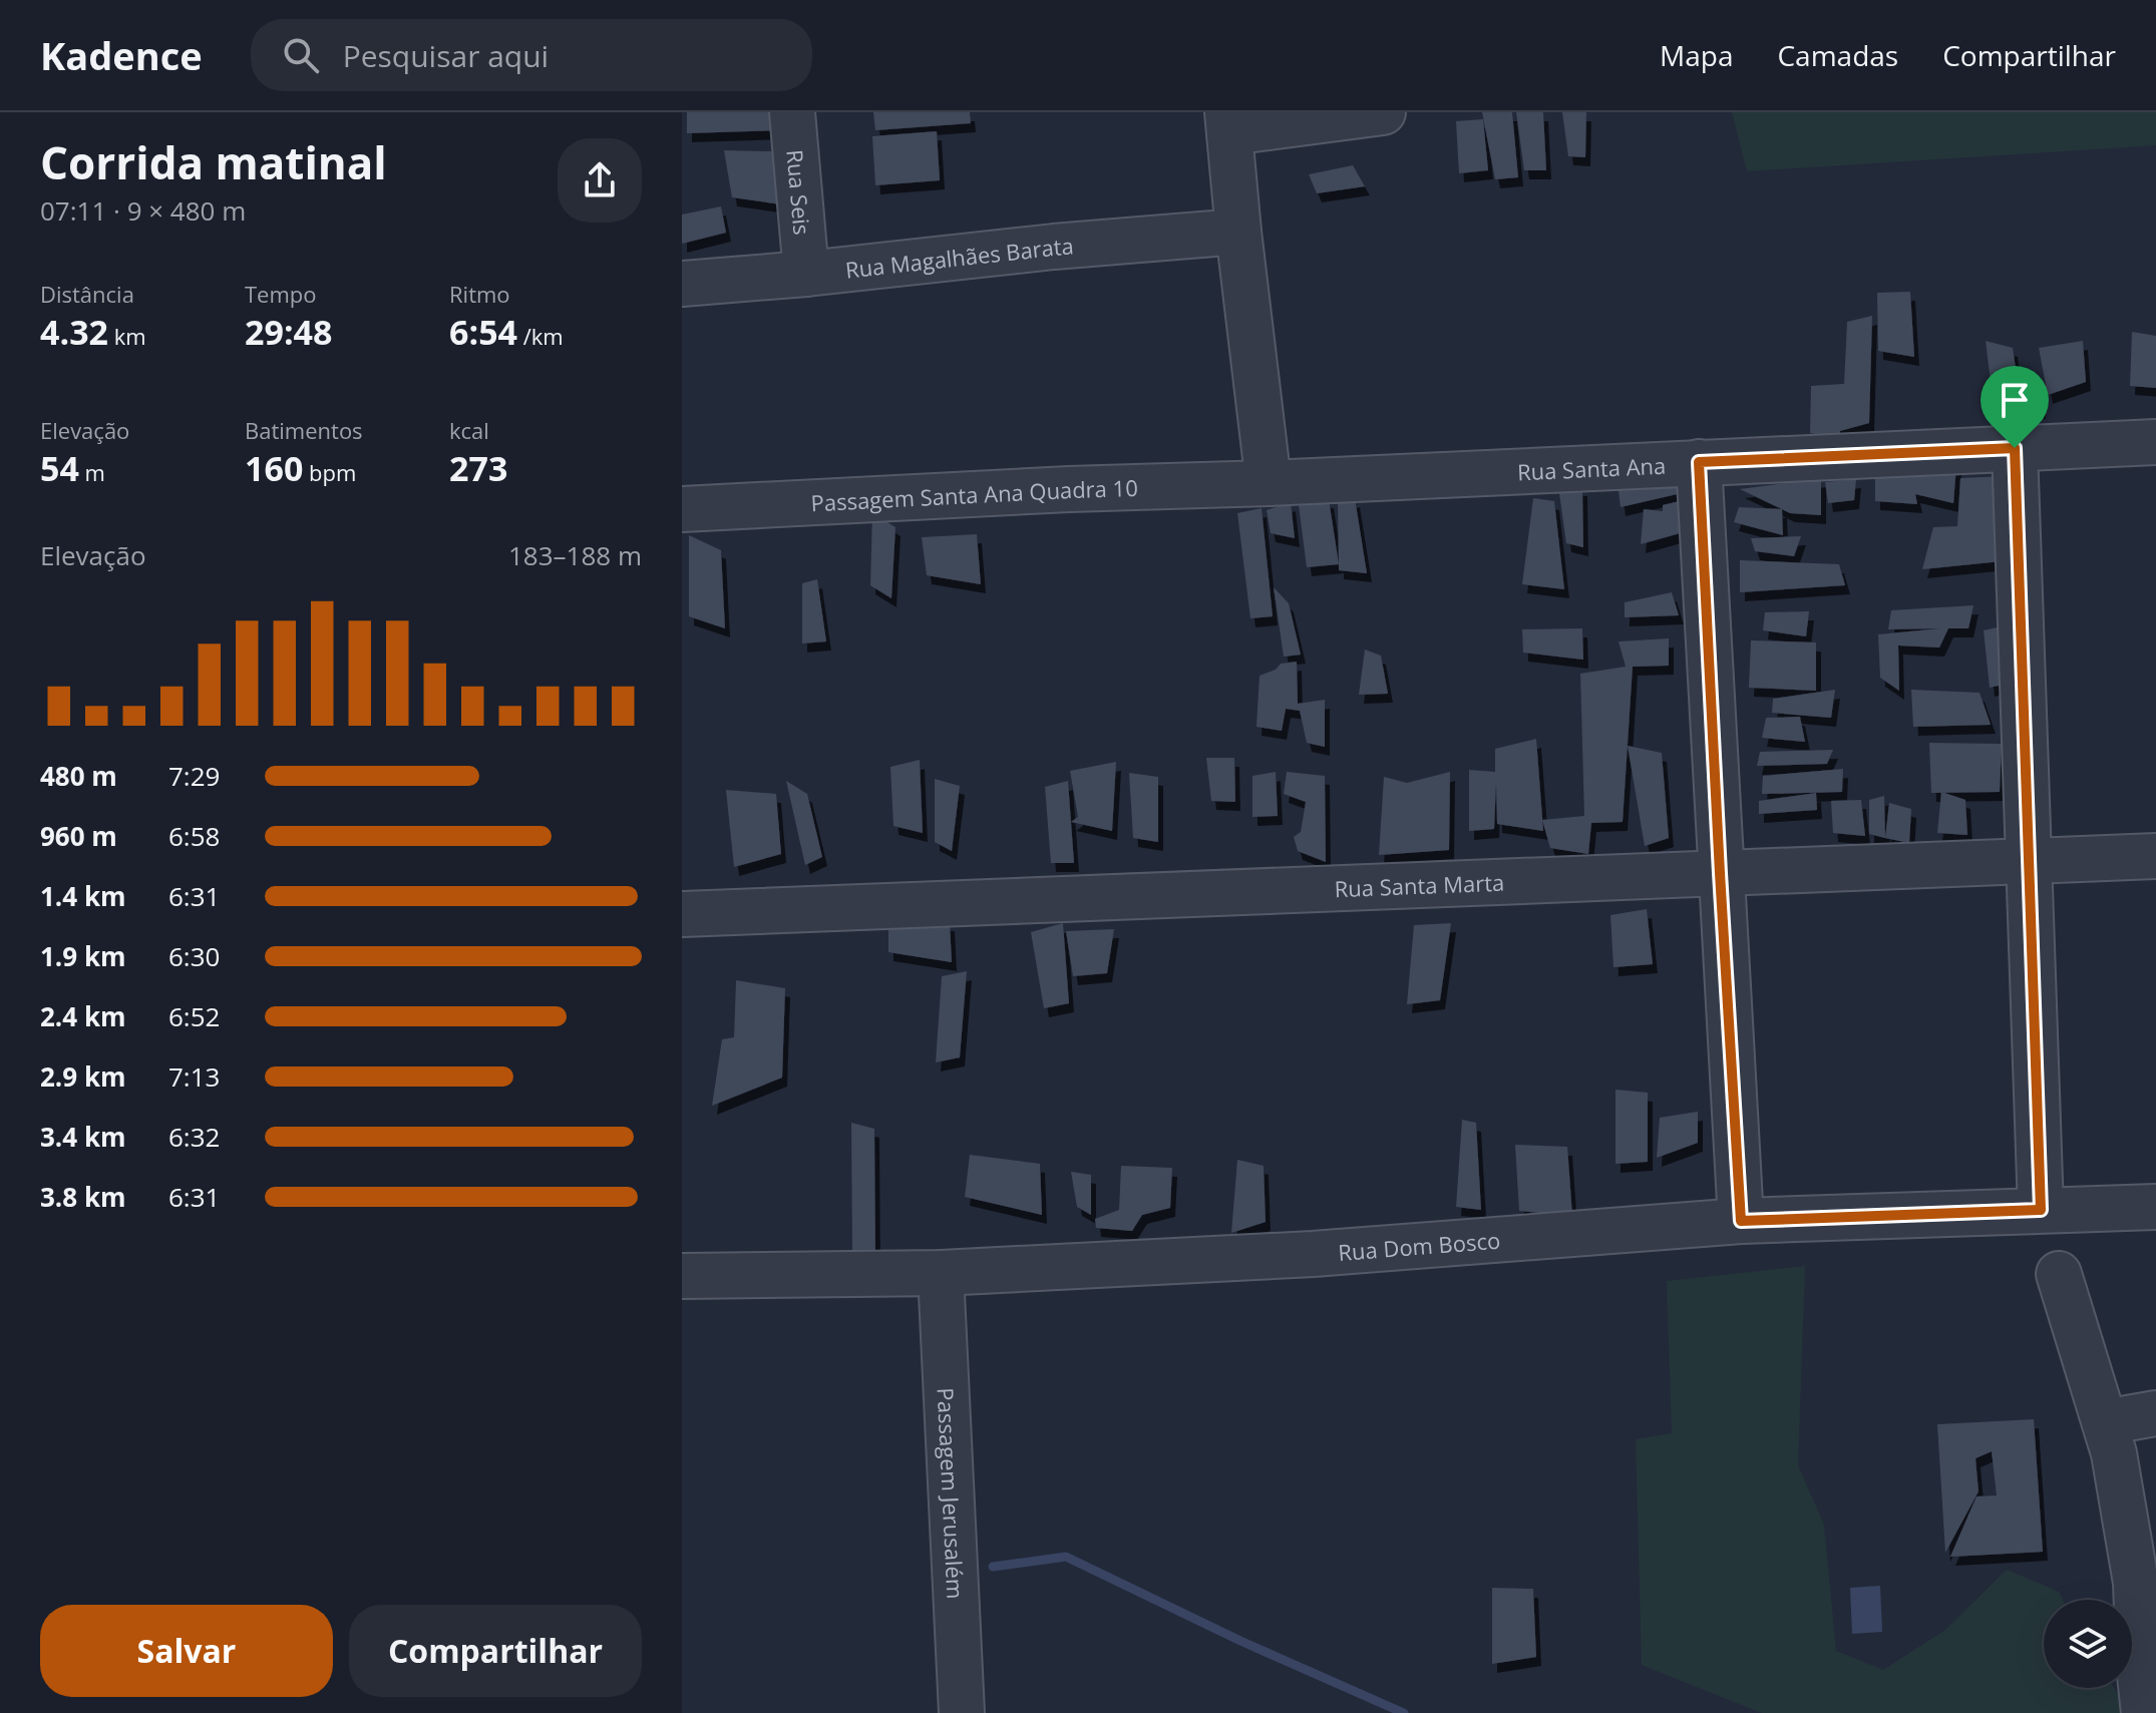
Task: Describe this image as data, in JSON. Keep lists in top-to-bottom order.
{
  "streets": {
    "street": [
      "Rua Seis",
      "Rua Magalhães Barata",
      "Rua Santa Ana",
      "Passagem Santa Ana Quadra 10",
      "Rua Santa Marta",
      "Rua Dom Bosco",
      "Passagem Jerusalém"
    ]
  },
  "crossings": [
    ["Rua Seis", "Rua Magalhães Barata"],
    ["Rua Santa Ana", "Passagem Santa Ana Quadra 10"],
    ["Rua Dom Bosco", "Passagem Jerusalém"]
  ],
  "page": {
    "header": "Kadence",
    "search": "Pesquisar aqui",
    "nav": ["Mapa", "Camadas", "Compartilhar"],
    "heading": ["Corrida matinal", "07:11 · 9 × 480 m"],
    "stats": [
      ["Distância", "4.32 km"],
      ["Tempo", "29:48"],
      ["Ritmo", "6:54 /km"],
      ["Elevação", "54 m"],
      ["Batimentos", "160 bpm"],
      ["kcal", "273"]
    ],
    "chart": ["Elevação", "183–188 m"],
    "list": [
      {
        "name": "480 m",
        "note": "7:29"
      },
      {
        "name": "960 m",
        "note": "6:58"
      },
      {
        "name": "1.4 km",
        "note": "6:31"
      },
      {
        "name": "1.9 km",
        "note": "6:30"
      },
      {
        "name": "2.4 km",
        "note": "6:52"
      },
      {
        "name": "2.9 km",
        "note": "7:13"
      },
      {
        "name": "3.4 km",
        "note": "6:32"
      },
      {
        "name": "3.8 km",
        "note": "6:31"
      }
    ],
    "buttons": ["Salvar", "Compartilhar"]
  }
}
